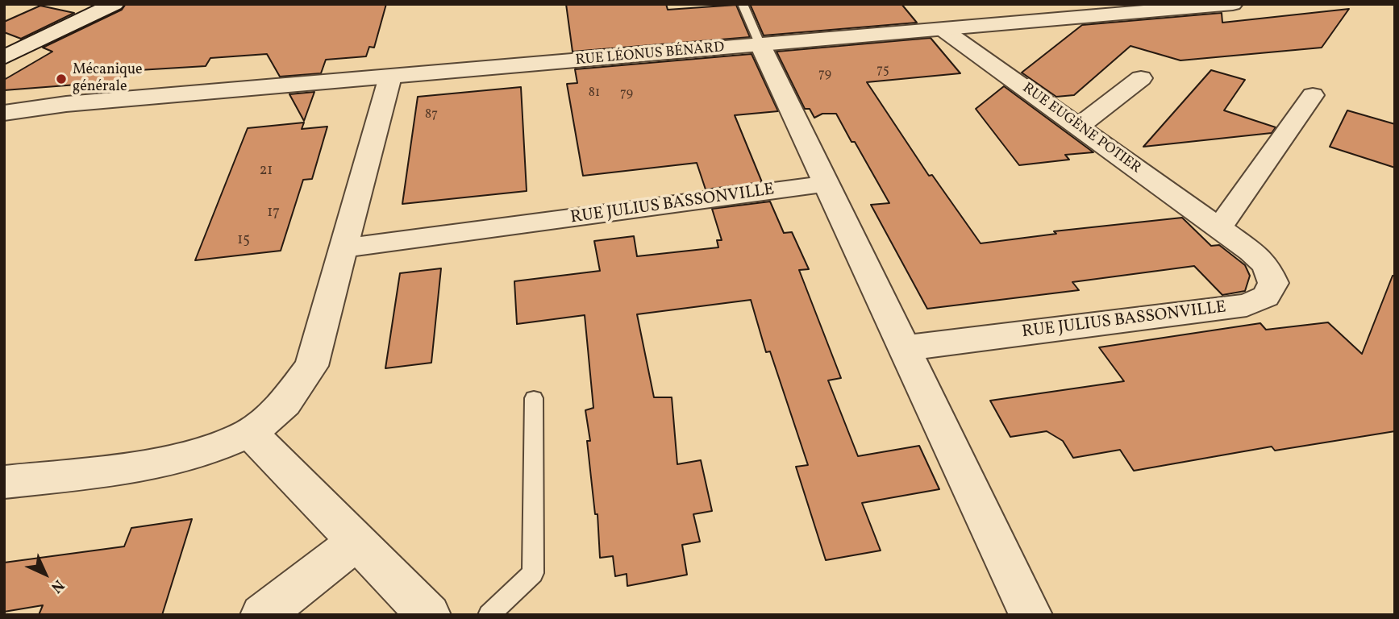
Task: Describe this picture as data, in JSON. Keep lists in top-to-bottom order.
{
  "streets": {
    "street": ["RUE LÉONUS BÉNARD", "RUE EUGÈNE POTIER", "RUE JULIUS BASSONVILLE"]
  },
  "crossings": [
    ["RUE LÉONUS BÉNARD", "RUE EUGÈNE POTIER"],
    ["RUE EUGÈNE POTIER", "RUE JULIUS BASSONVILLE"]
  ],
  "places": ["Mécanique générale"],
  "house_numbers": [
    "75",
    "79",
    "81",
    "79",
    "87",
    "21",
    "17",
    "15"
  ],
  "north": "bottom right"
}
